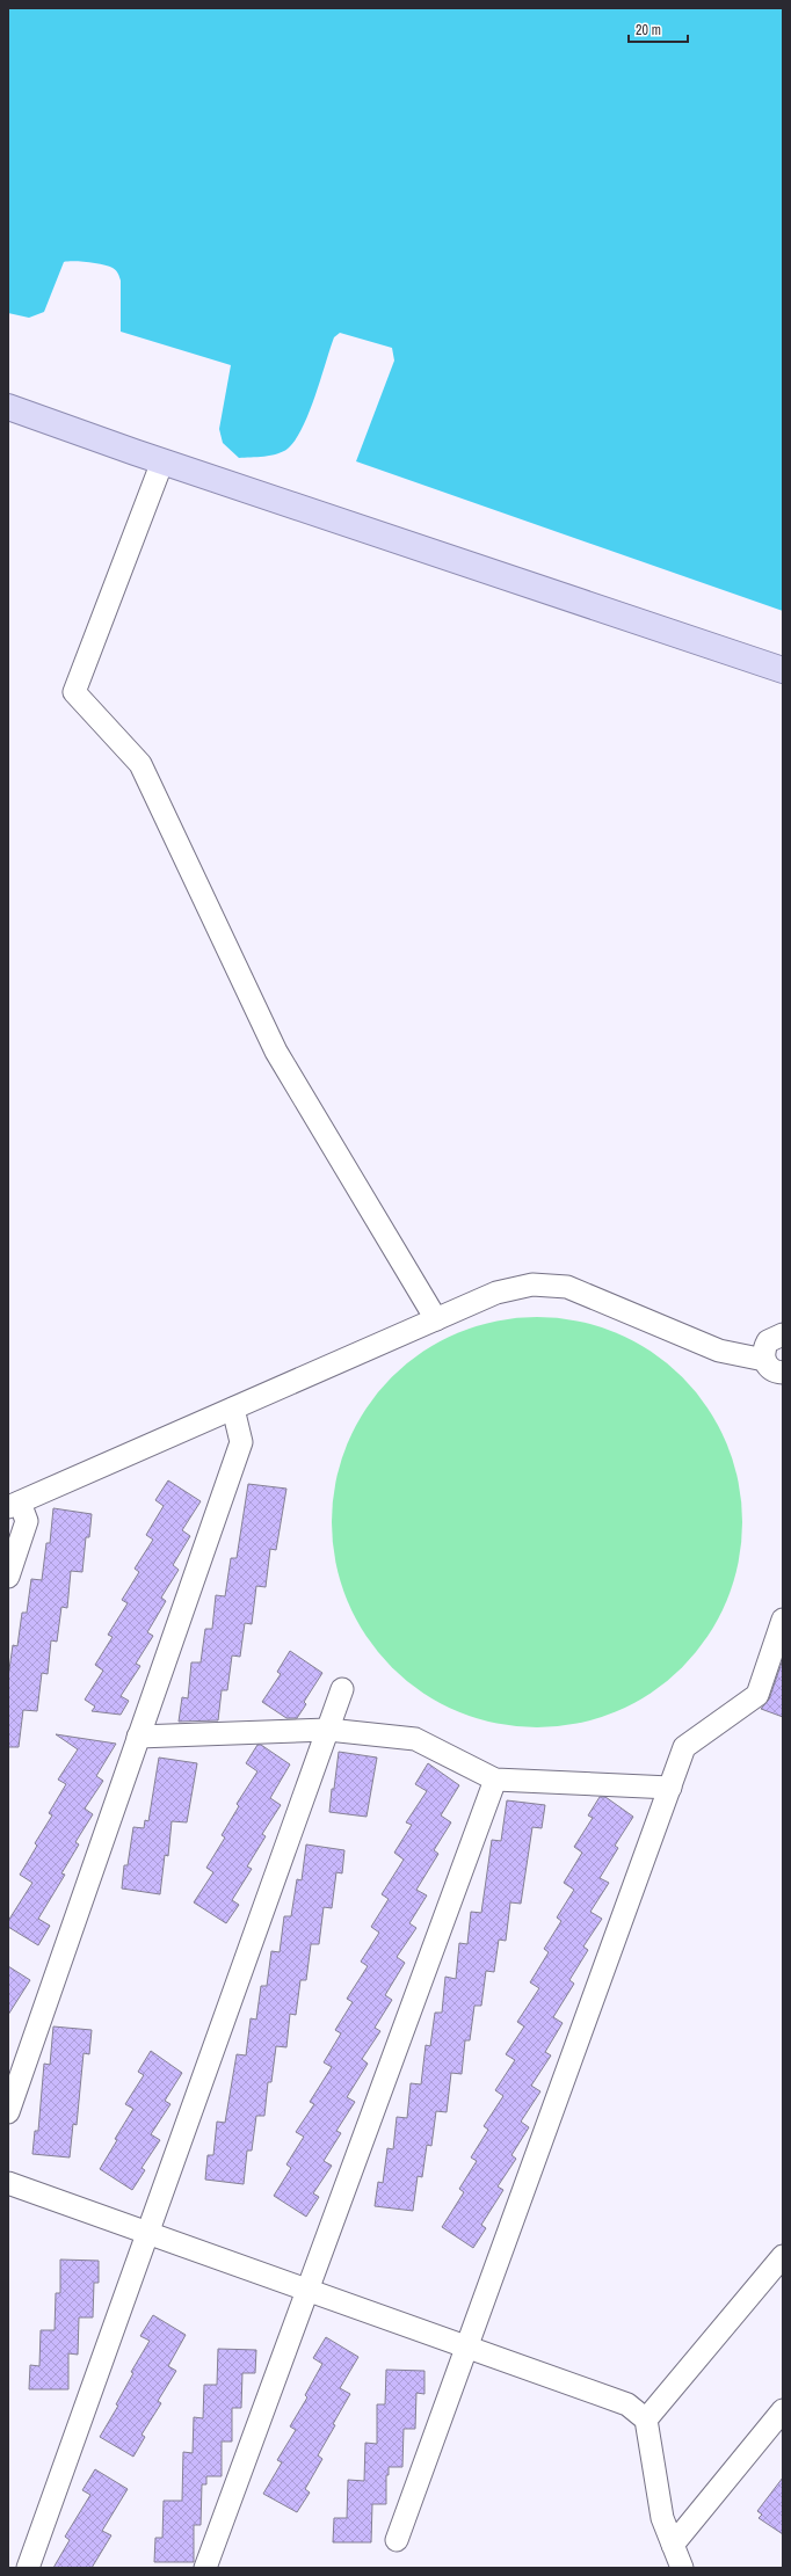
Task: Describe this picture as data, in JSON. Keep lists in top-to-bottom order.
{
  "scale_bar": "20 m"
}
